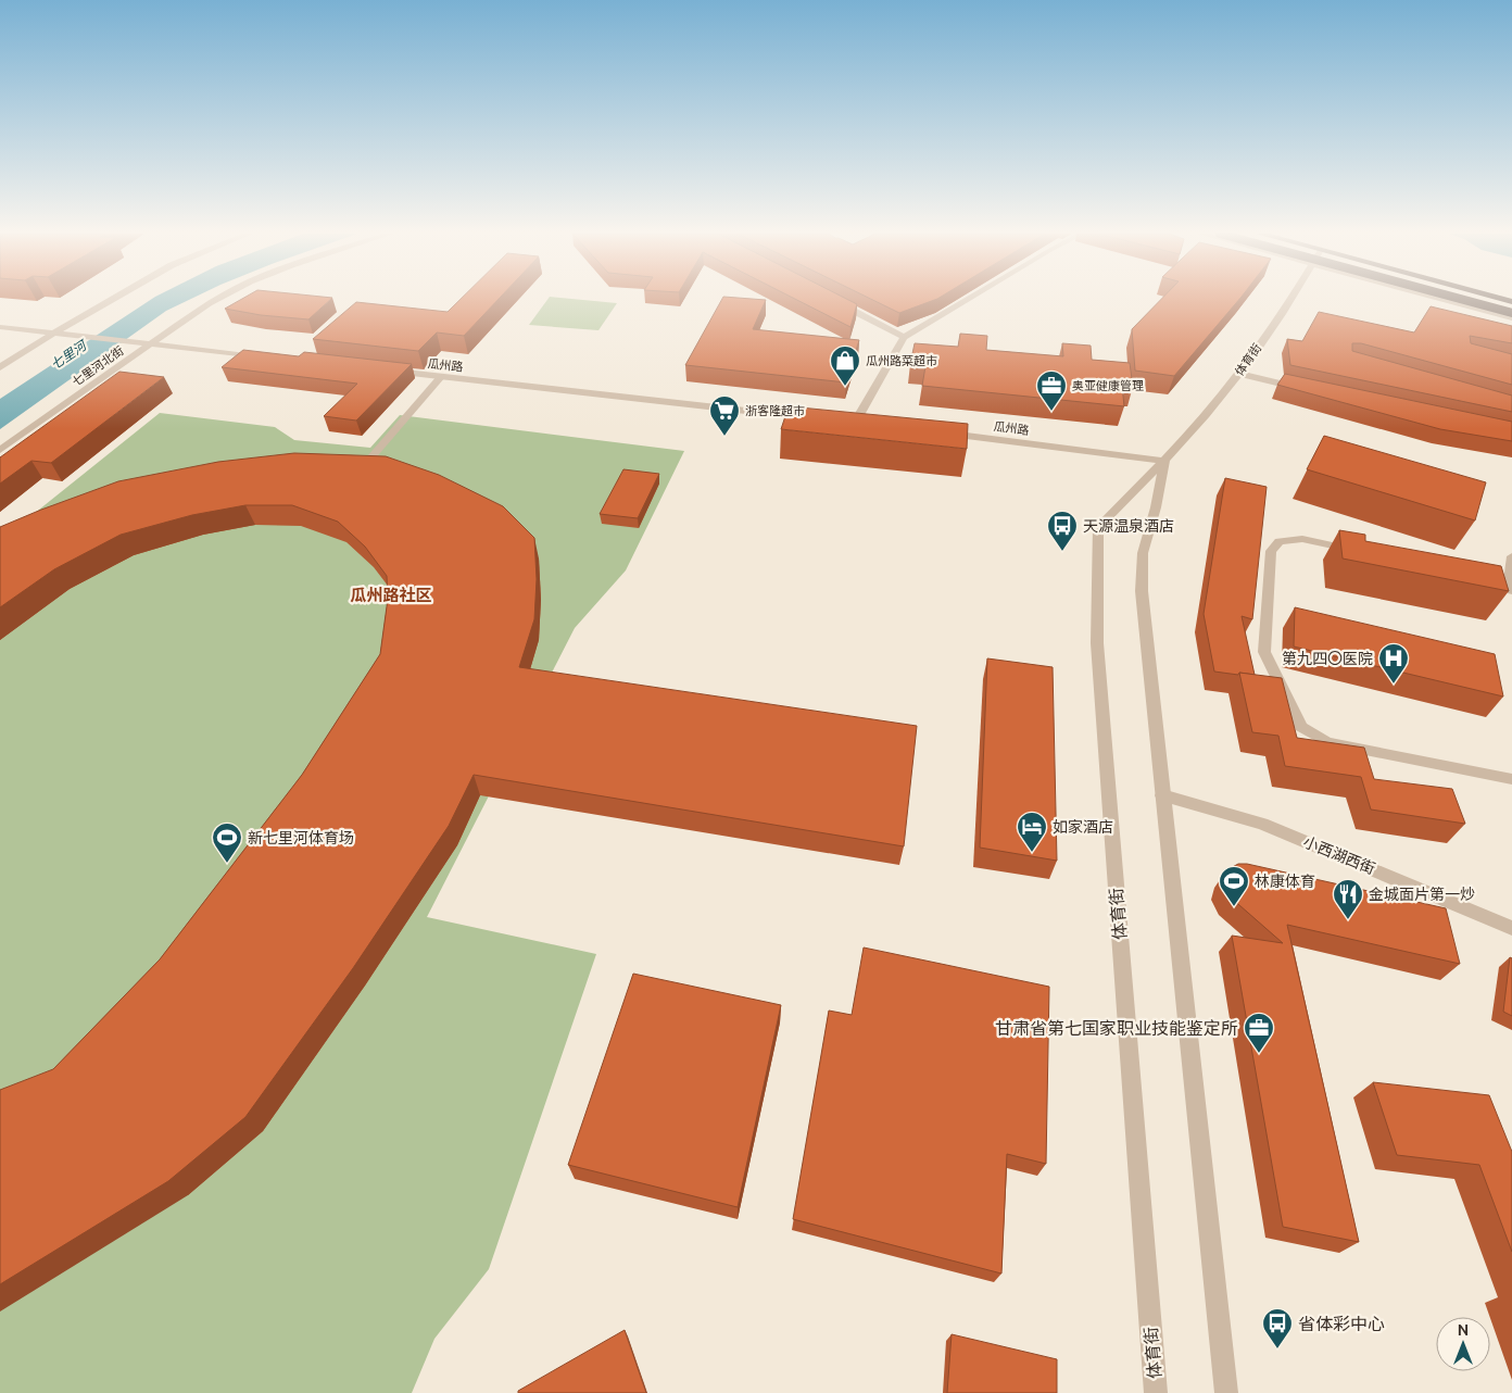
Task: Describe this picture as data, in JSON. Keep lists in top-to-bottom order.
{
  "streets": {
    "street": [
      "体育街",
      "瓜州路",
      "七里河北街",
      "小西湖西街"
    ]
  },
  "crossings": [
    ["体育街", "瓜州路"],
    ["体育街", "小西湖西街"]
  ],
  "districts": ["瓜州路社区"],
  "water": ["七里河"],
  "places": {
    "shop": ["瓜州路菜超市"],
    "office": ["奥亚健康管理", "甘肃省第七国家职业技能鉴定所"],
    "supermarket": ["浙客隆超市"],
    "bus stop": ["天源温泉酒店", "省体彩中心"],
    "hospital": ["第九四〇医院"],
    "hotel": ["如家酒店"],
    "sports": ["新七里河体育场", "林康体育"],
    "restaurant": ["金城面片第一炒"]
  },
  "north": "top"
}
